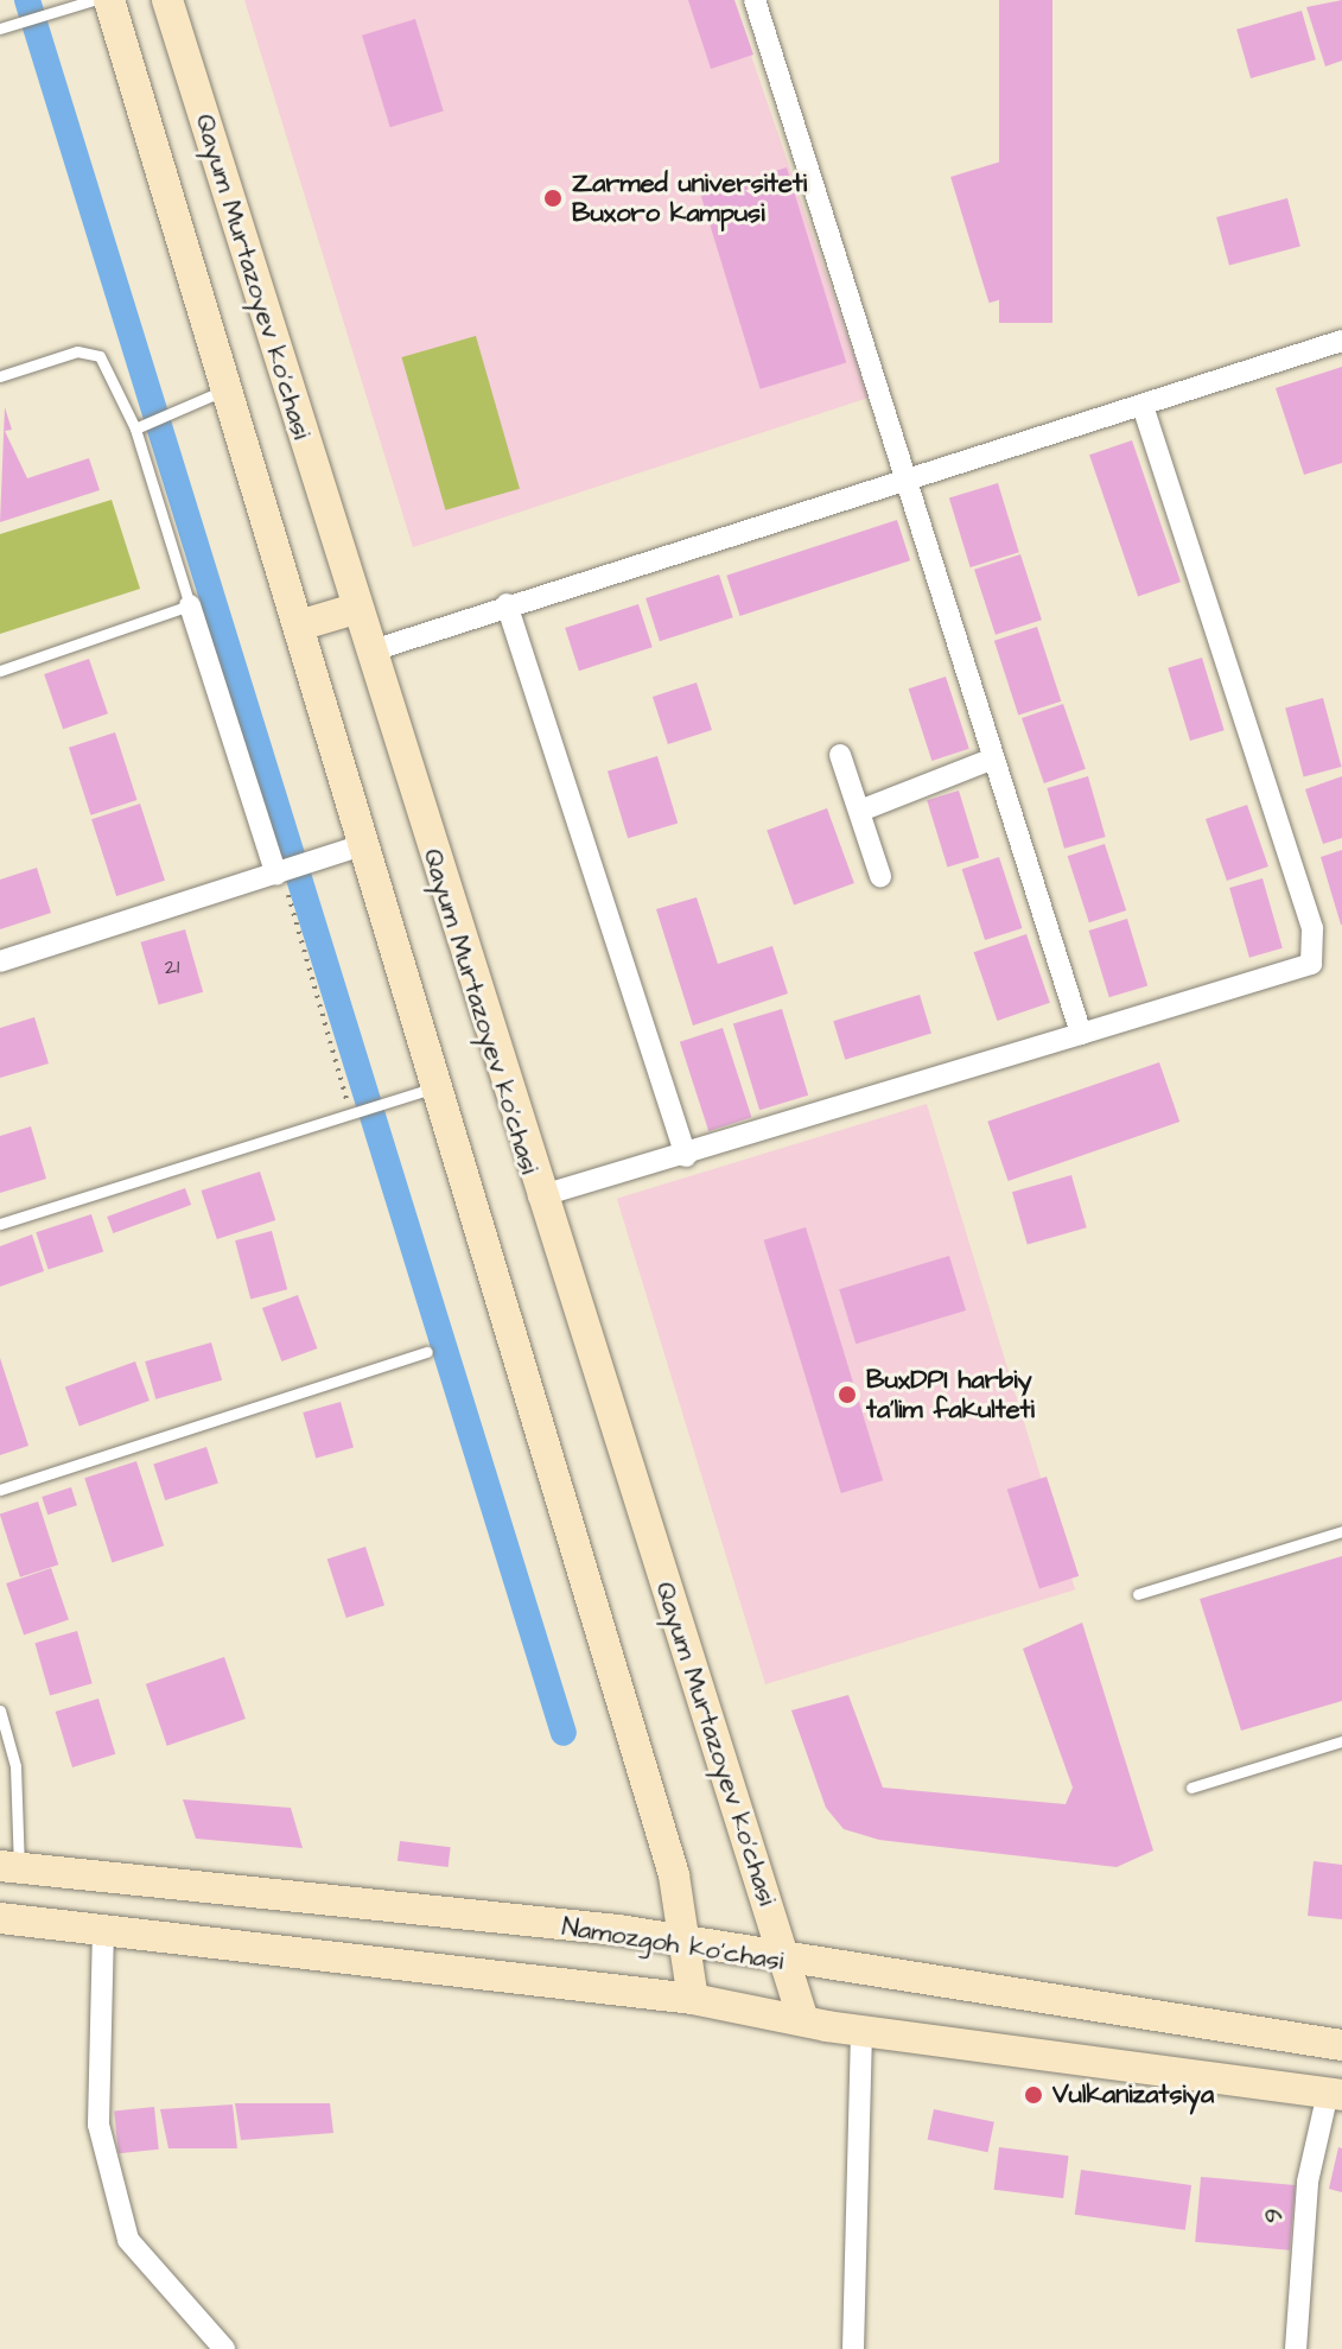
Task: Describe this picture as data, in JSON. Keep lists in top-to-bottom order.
{
  "streets": {
    "street": ["Qayum Murtazoyev ko'chasi", "Namozgoh ko'chasi", "9"]
  },
  "crossings": [
    ["Qayum Murtazoyev ko'chasi", "Namozgoh ko'chasi"],
    ["Namozgoh ko'chasi", "9"]
  ],
  "places": ["Zarmed universiteti Buxoro kampusi", "BuxDPI harbiy ta'lim fakulteti", "Vulkanizatsiya"],
  "house_numbers": ["21"]
}
